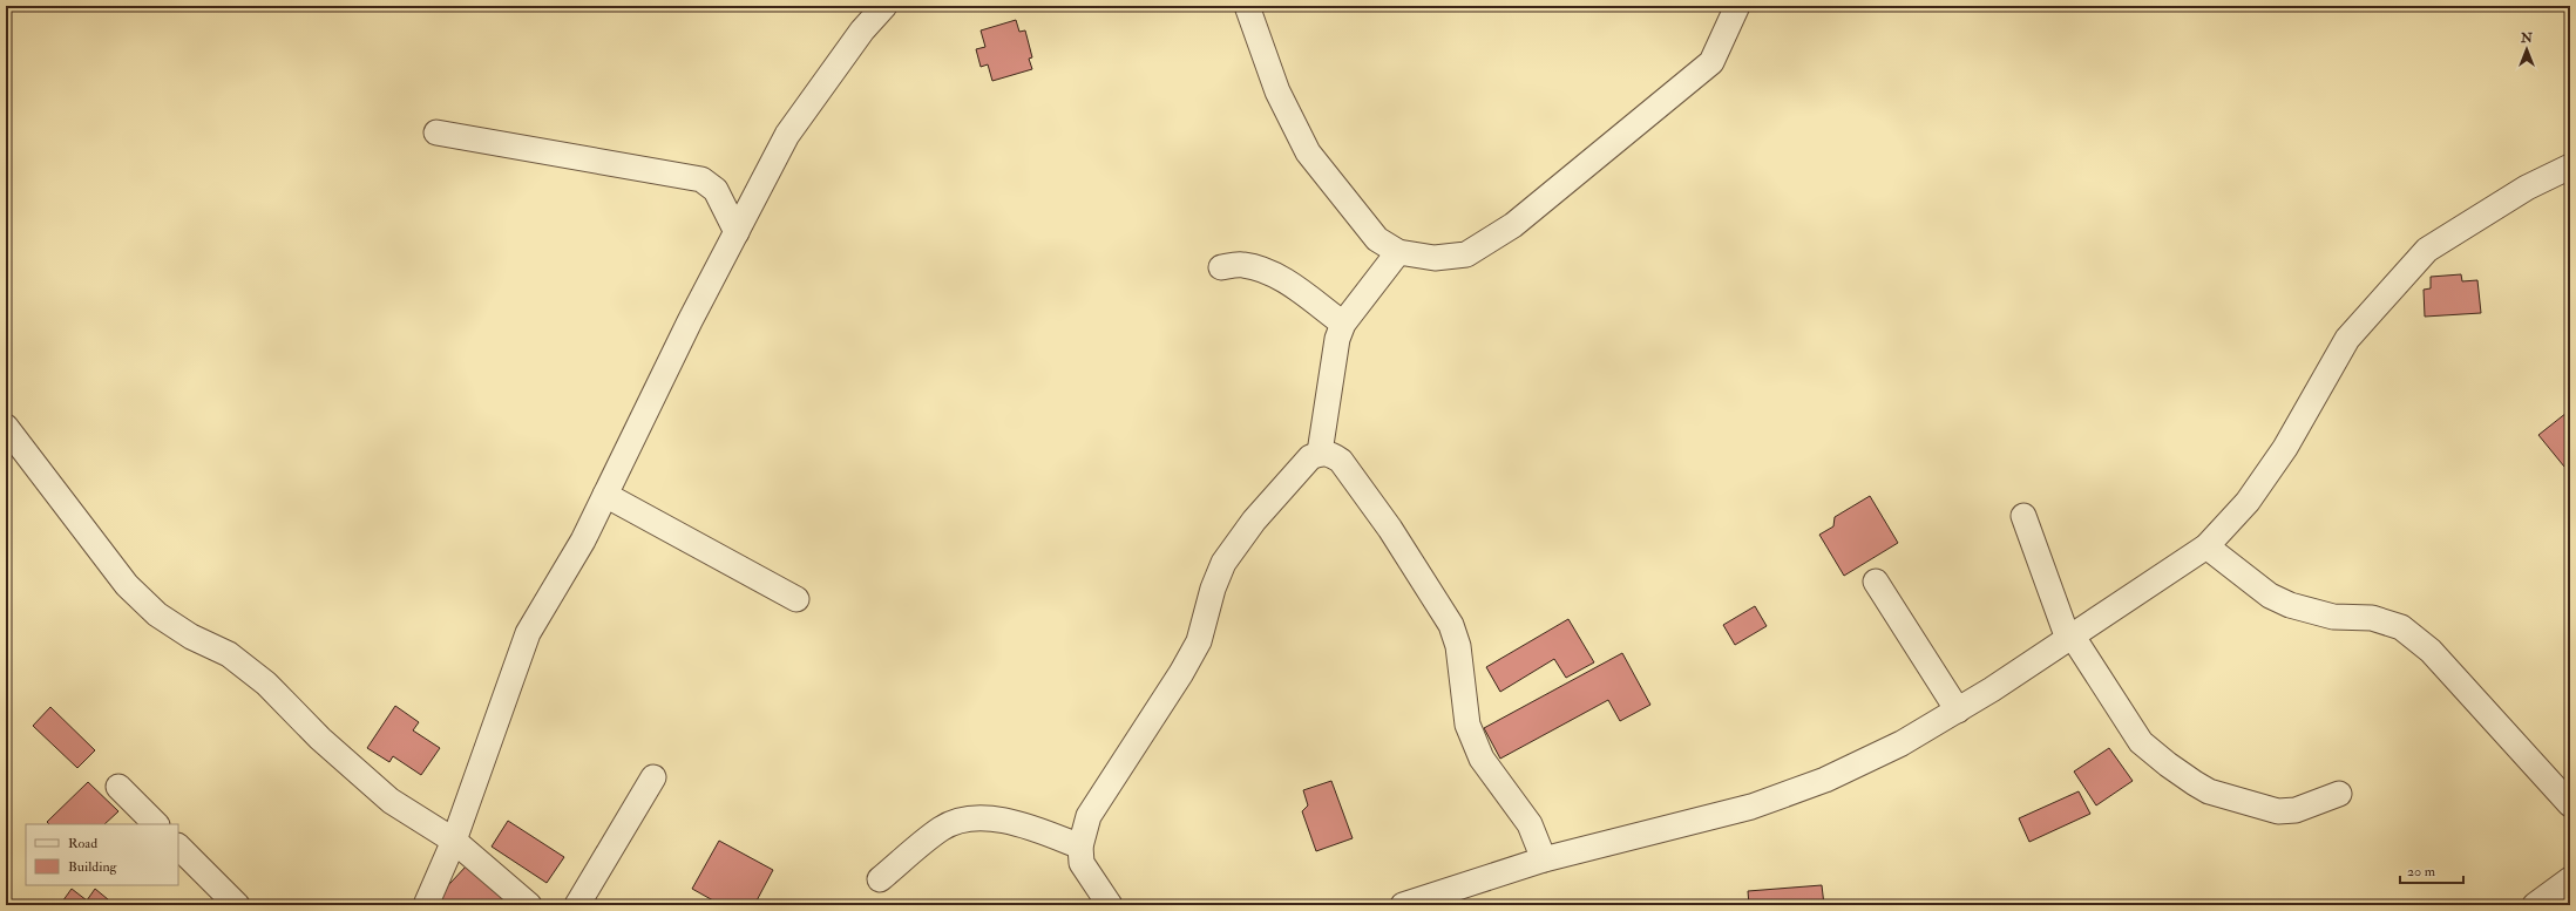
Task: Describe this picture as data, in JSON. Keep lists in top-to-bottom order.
{
  "legend": ["Road", "Building"],
  "scale_bar": "20 m",
  "north": "top"
}
